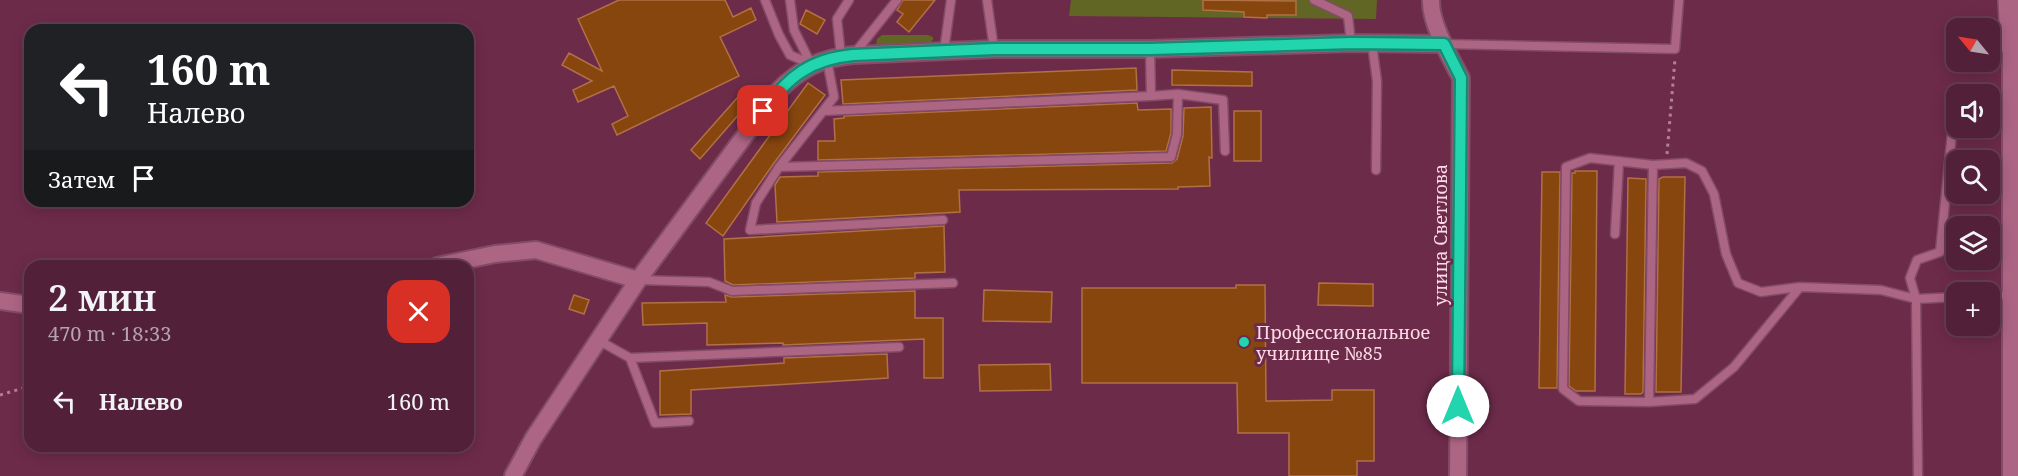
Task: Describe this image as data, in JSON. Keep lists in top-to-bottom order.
{
  "streets": {
    "street": ["улица Светлова"]
  },
  "places": ["Профессиональное училище №85"],
  "north": "top left",
  "page": {
    "map_buttons": "+",
    "turn": ["160 m", "Налево"],
    "then": "Затем",
    "heading": ["2 мин", "470 m · 18:33"],
    "list": [
      {
        "name": "Налево",
        "value": "160 m"
      }
    ]
  }
}
